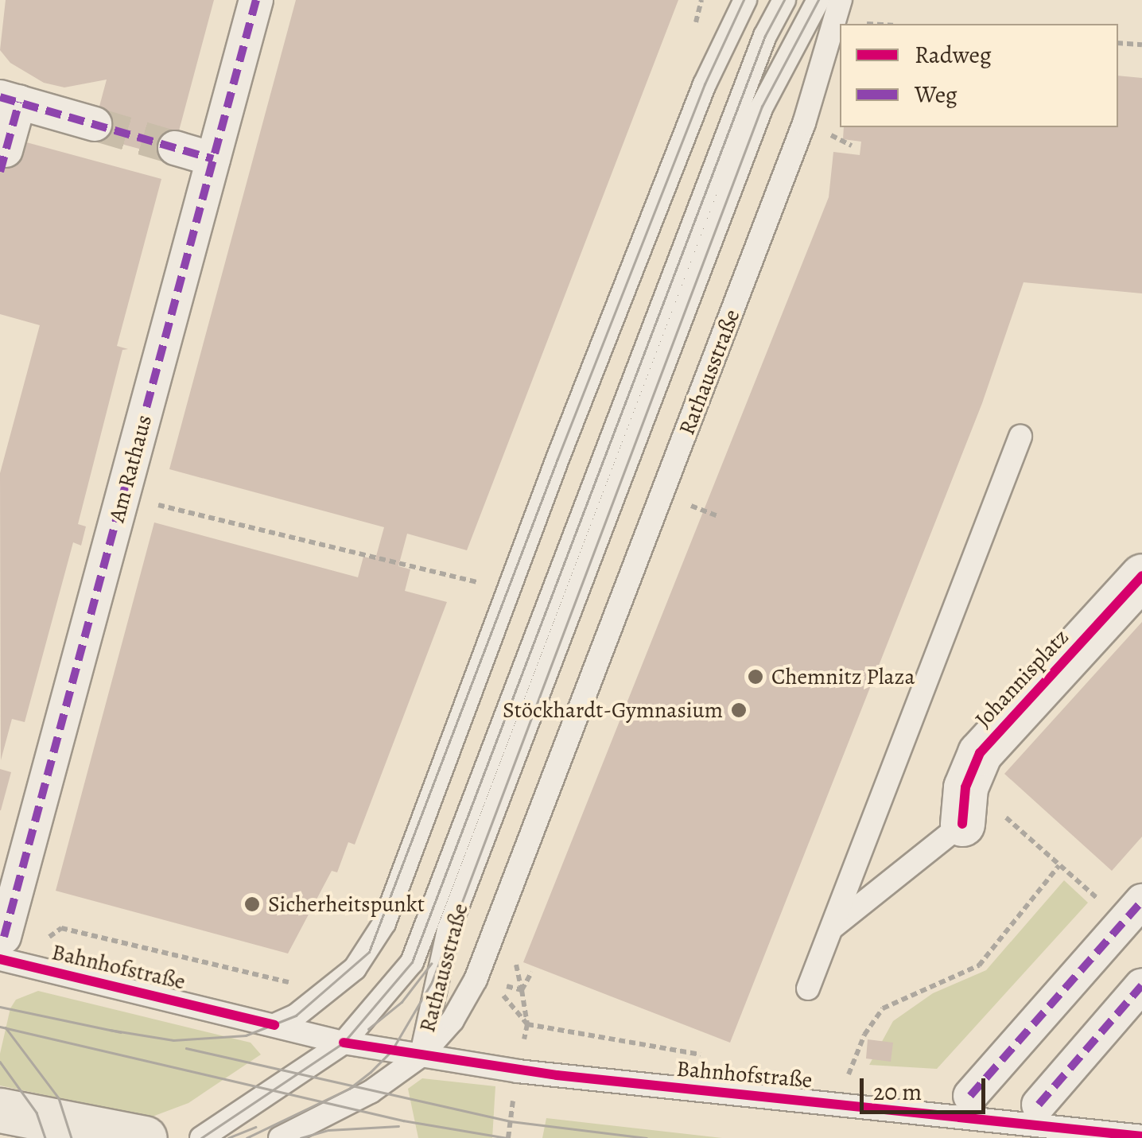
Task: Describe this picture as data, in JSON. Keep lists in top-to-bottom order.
{
  "streets": {
    "street": ["Am Rathaus", "Johannisplatz"],
    "lane": ["Rathausstraße", "Bahnhofstraße"]
  },
  "crossings": [
    ["Rathausstraße", "Bahnhofstraße"],
    ["Am Rathaus", "Bahnhofstraße"]
  ],
  "places": ["Chemnitz Plaza", "Stöckhardt-Gymnasium", "Sicherheitspunkt"],
  "legend": ["Radweg", "Weg"],
  "scale_bar": "20 m"
}
